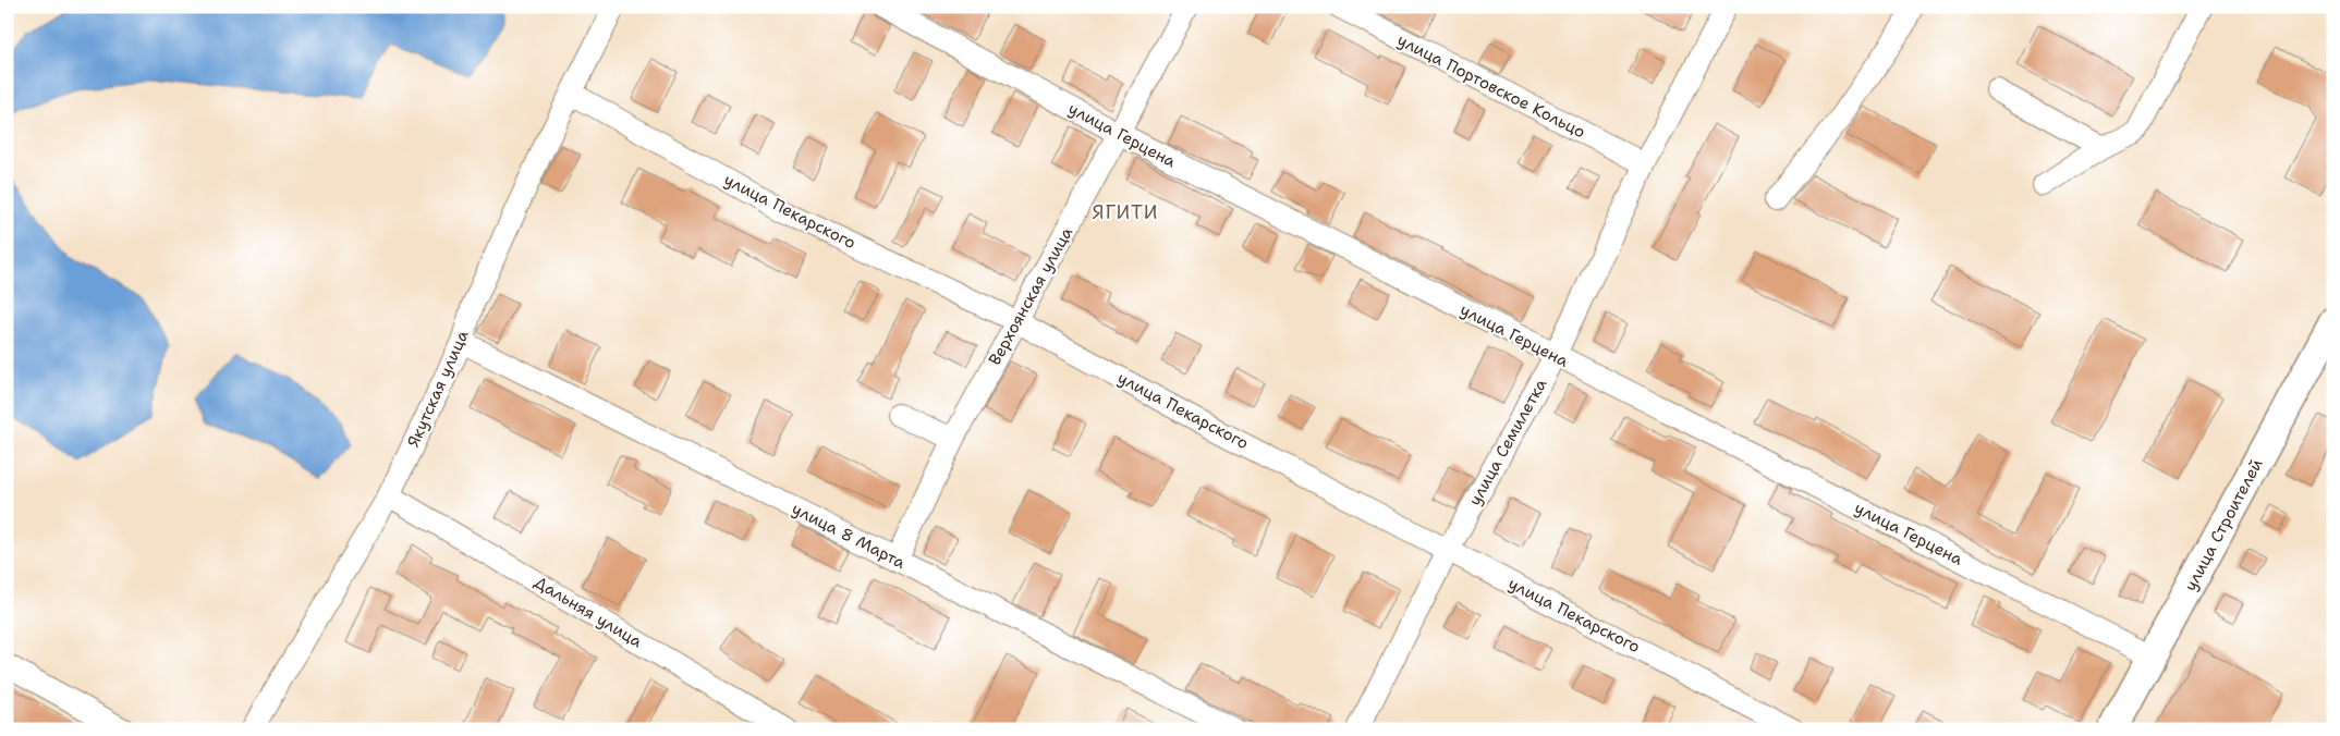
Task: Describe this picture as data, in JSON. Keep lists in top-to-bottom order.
{
  "streets": {
    "main road": ["улица Строителей"],
    "street": [
      "улица Портовское Кольцо",
      "улица Герцена",
      "улица Пекарского",
      "Верхоянская улица",
      "Якутская улица",
      "улица Семилетка",
      "улица 8 Марта",
      "Дальняя улица"
    ]
  },
  "crossings": [
    ["улица Портовское Кольцо", "улица Семилетка"],
    ["улица Герцена", "Верхоянская улица"],
    ["улица Герцена", "улица Семилетка"],
    ["улица Герцена", "улица Строителей"],
    ["улица Пекарского", "Верхоянская улица"],
    ["улица Пекарского", "Якутская улица"],
    ["улица Пекарского", "улица Семилетка"],
    ["Верхоянская улица", "улица 8 Марта"],
    ["Якутская улица", "улица 8 Марта"],
    ["Якутская улица", "Дальняя улица"]
  ],
  "districts": ["ЯГИТИ"]
}
